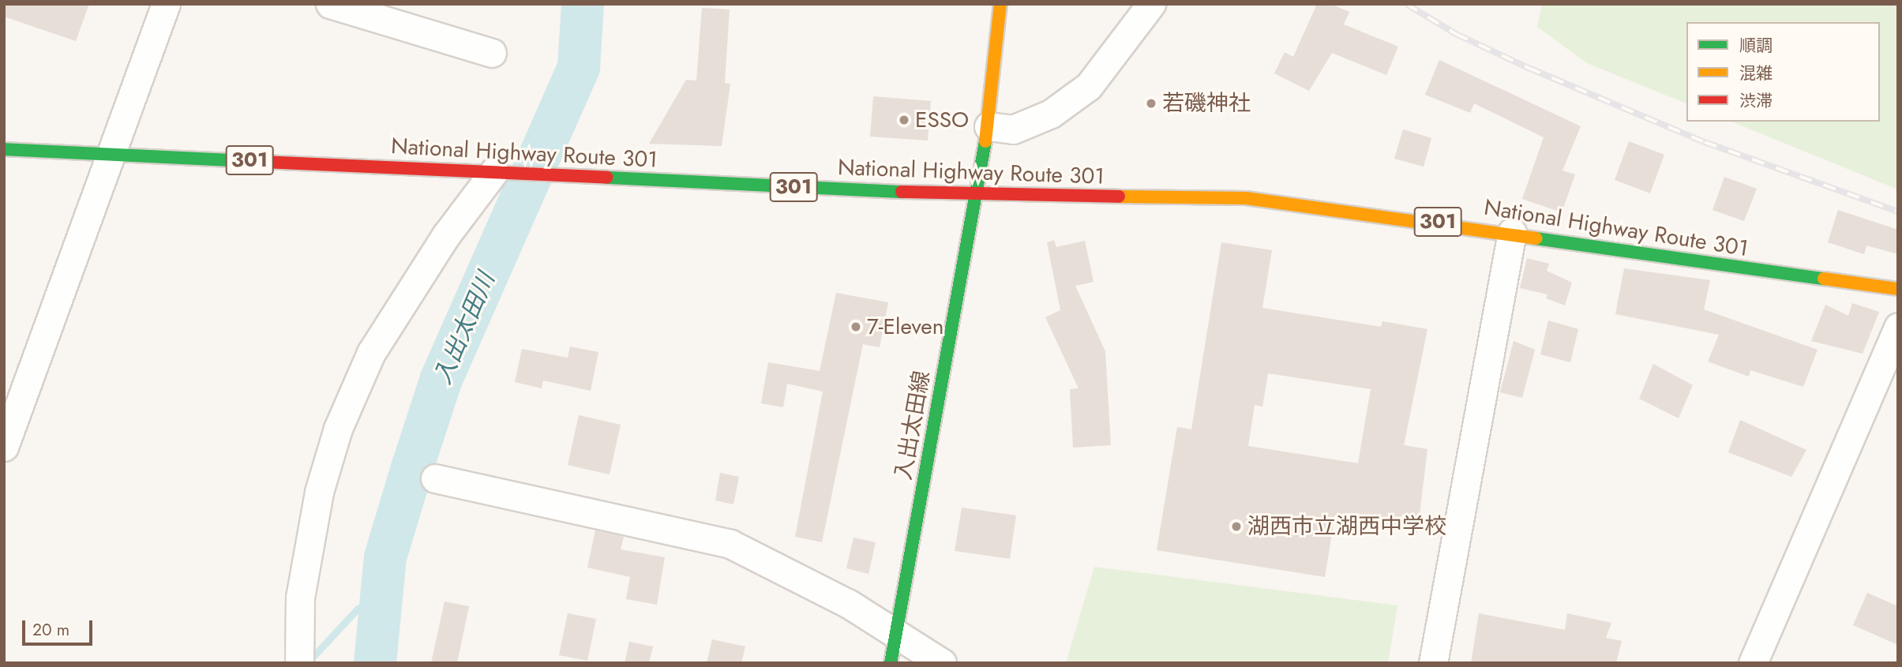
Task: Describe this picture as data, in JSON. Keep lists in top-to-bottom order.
{
  "streets": {
    "main road": ["National Highway Route 301", "301", "入出太田線"]
  },
  "crossings": [
    ["National Highway Route 301", "入出太田線"]
  ],
  "water": ["入出太田川"],
  "places": [
    "若磯神社",
    "ESSO",
    "7-Eleven",
    "湖西市立湖西中学校"
  ],
  "legend": ["順調", "混雑", "渋滞"],
  "scale_bar": "20 m"
}
